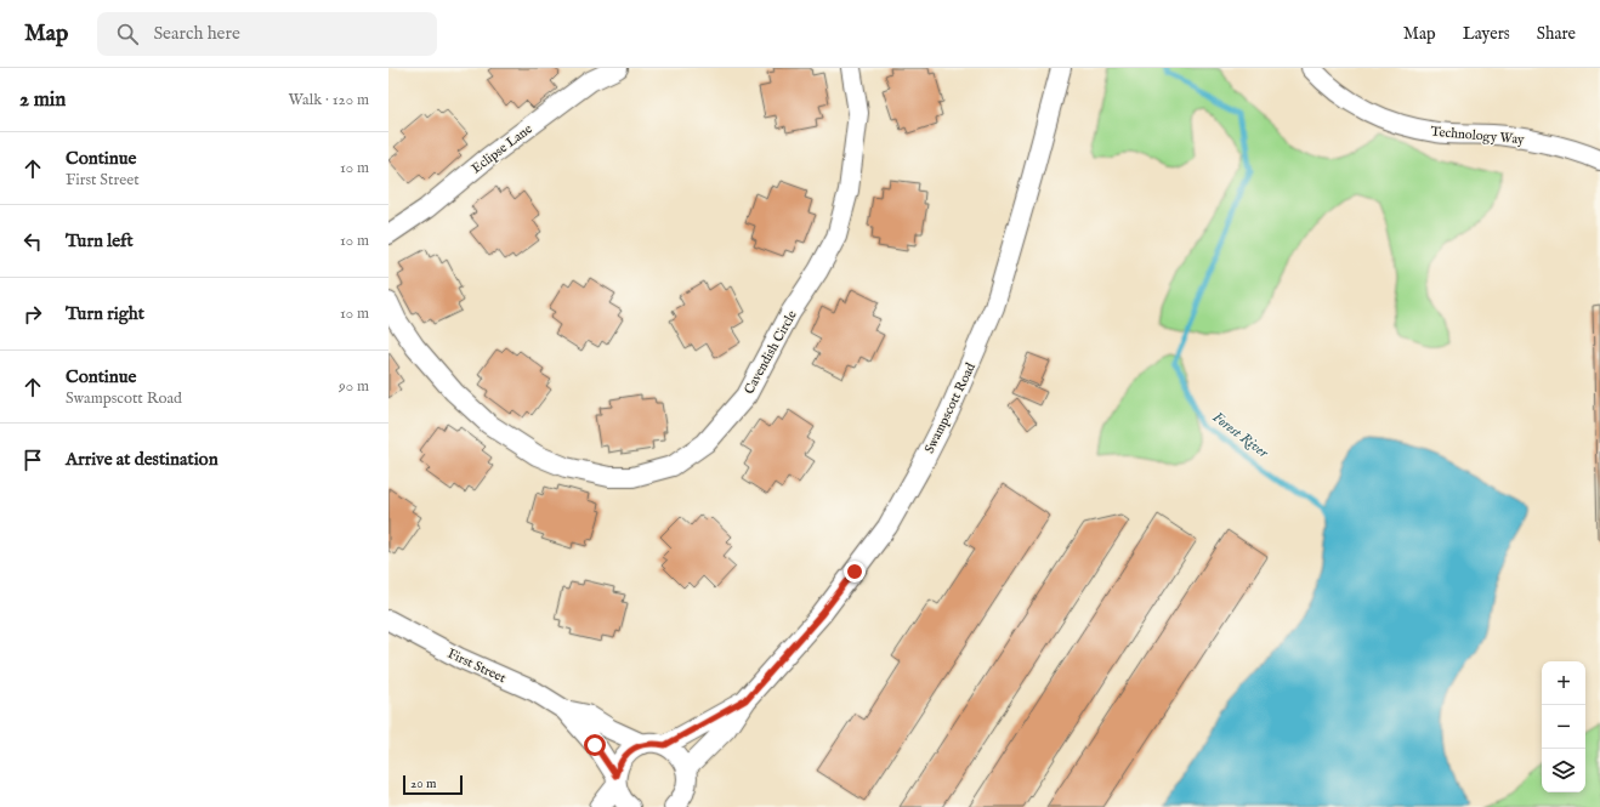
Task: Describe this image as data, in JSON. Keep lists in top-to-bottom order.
{
  "streets": {
    "street": [
      "Technology Way",
      "Eclipse Lane",
      "Cavendish Circle",
      "Swampscott Road",
      "First Street"
    ]
  },
  "water": ["Forest River"],
  "scale_bar": "20 m",
  "page": {
    "header": "Map",
    "search": "Search here",
    "nav": ["Map", "Layers", "Share"],
    "heading": ["2 min", "Walk · 120 m"],
    "list": [
      ["Continue", "First Street", "10 m"],
      ["Turn left", "10 m"],
      ["Turn right", "10 m"],
      ["Continue", "Swampscott Road", "90 m"],
      "Arrive at destination"
    ],
    "map_buttons": ["+", "−"],
    "scale": "20 m"
  }
}
